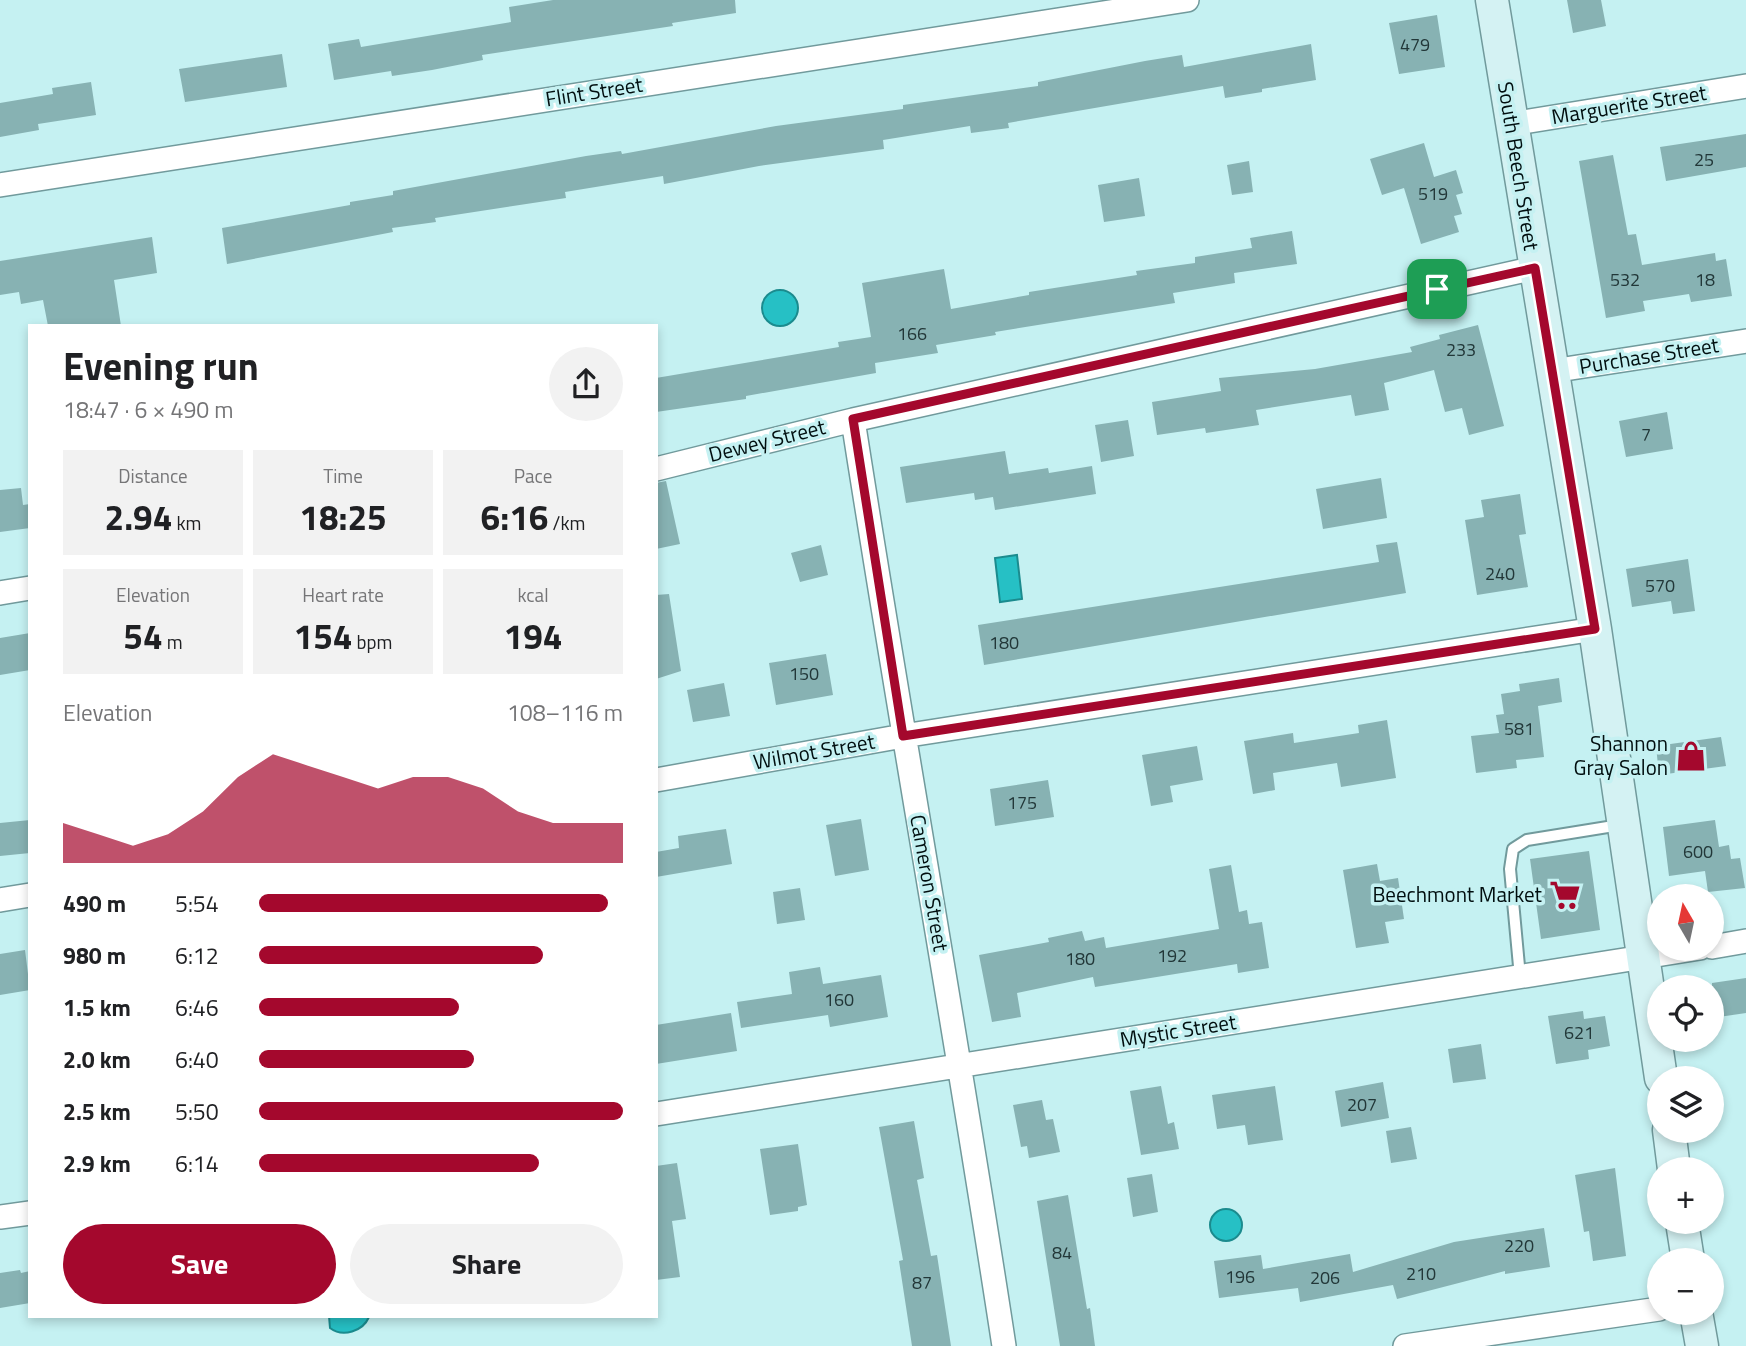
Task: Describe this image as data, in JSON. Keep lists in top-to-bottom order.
{
  "streets": {
    "street": [
      "Flint Street",
      "Marguerite Street",
      "South Beech Street",
      "Purchase Street",
      "Dewey Street",
      "Wilmot Street",
      "Cameron Street",
      "Mystic Street"
    ]
  },
  "crossings": [
    ["Marguerite Street", "South Beech Street"],
    ["South Beech Street", "Purchase Street"],
    ["South Beech Street", "Dewey Street"],
    ["South Beech Street", "Wilmot Street"],
    ["South Beech Street", "Mystic Street"],
    ["Dewey Street", "Cameron Street"],
    ["Wilmot Street", "Cameron Street"],
    ["Cameron Street", "Mystic Street"]
  ],
  "places": {
    "shop": ["Shannon Gray Salon"],
    "supermarket": ["Beechmont Market"]
  },
  "house_numbers": [
    "479",
    "25",
    "519",
    "532",
    "18",
    "166",
    "233",
    "7",
    "240",
    "570",
    "180",
    "150",
    "581",
    "175",
    "600",
    "192",
    "180",
    "160",
    "621",
    "207",
    "220",
    "84",
    "210",
    "196",
    "206",
    "87"
  ],
  "north": "top",
  "page": {
    "heading": ["Evening run", "18:47 · 6 × 490 m"],
    "stats": [
      ["Distance", "2.94 km"],
      ["Time", "18:25"],
      ["Pace", "6:16 /km"],
      ["Elevation", "54 m"],
      ["Heart rate", "154 bpm"],
      ["kcal", "194"]
    ],
    "chart": ["Elevation", "108–116 m"],
    "list": [
      {
        "name": "490 m",
        "note": "5:54"
      },
      {
        "name": "980 m",
        "note": "6:12"
      },
      {
        "name": "1.5 km",
        "note": "6:46"
      },
      {
        "name": "2.0 km",
        "note": "6:40"
      },
      {
        "name": "2.5 km",
        "note": "5:50"
      },
      {
        "name": "2.9 km",
        "note": "6:14"
      }
    ],
    "map_buttons": ["+", "−"],
    "buttons": ["Save", "Share"]
  }
}
